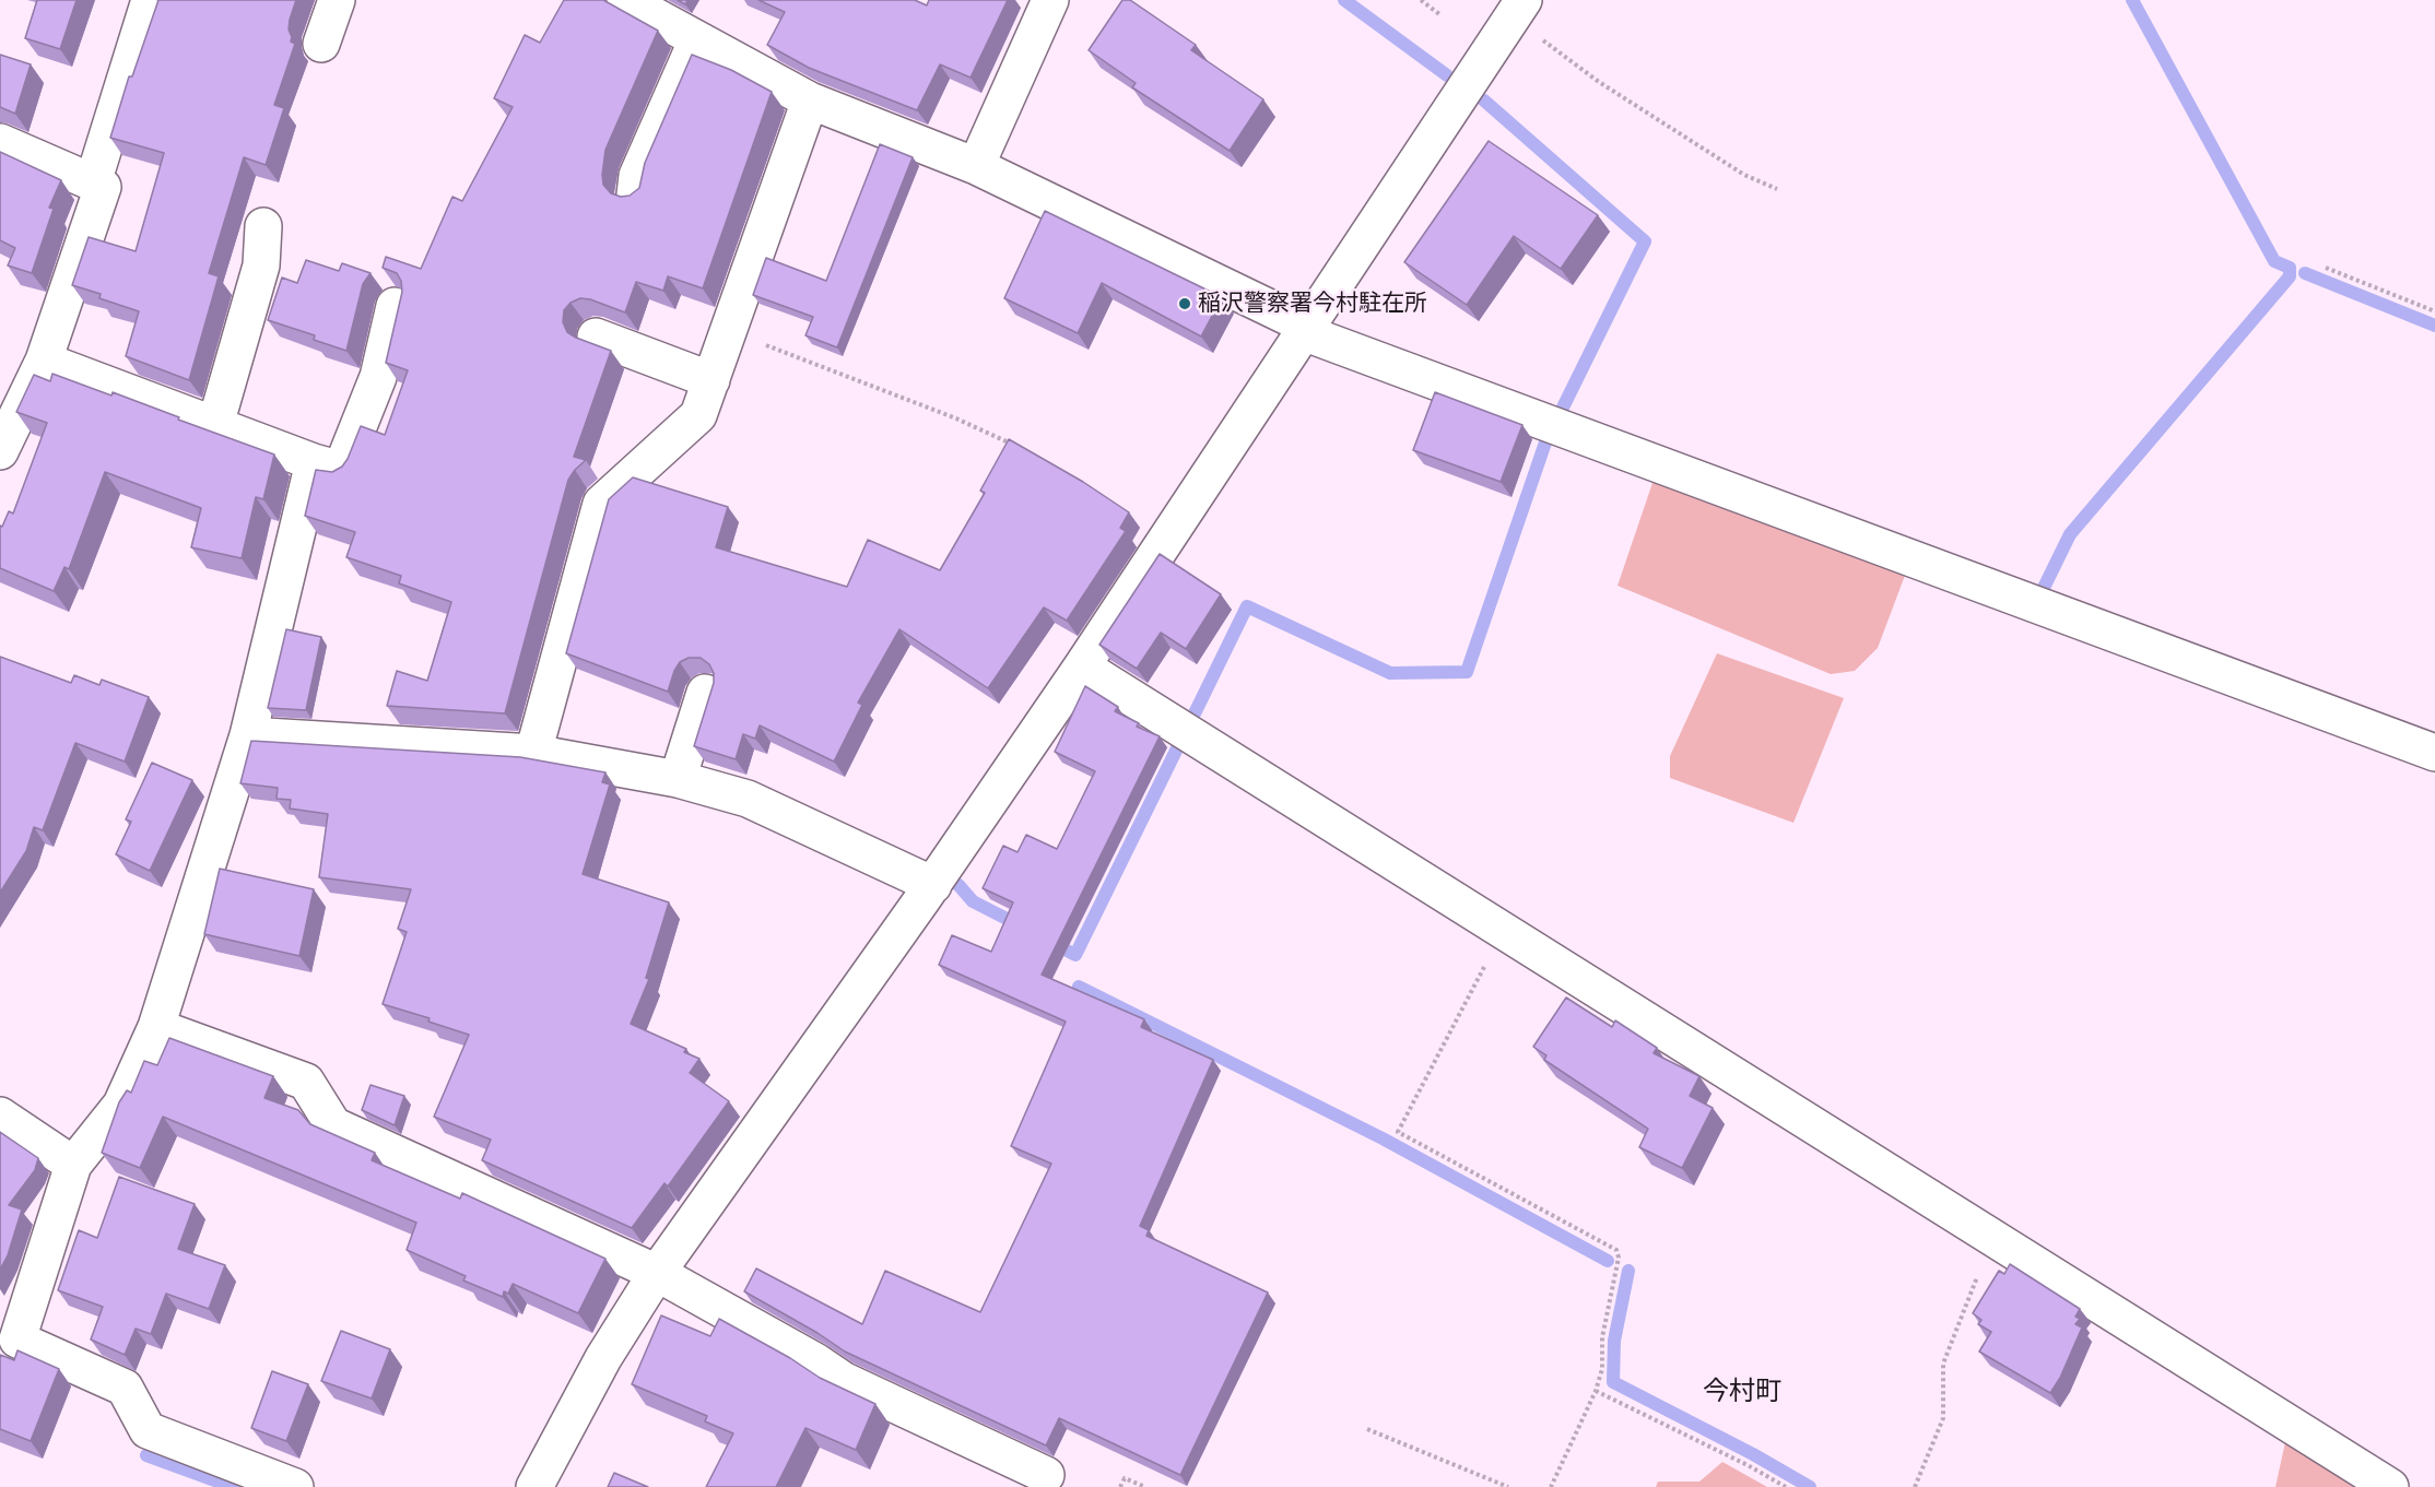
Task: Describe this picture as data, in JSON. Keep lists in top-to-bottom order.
{
  "districts": ["今村町"],
  "places": ["稲沢警察署今村駐在所"]
}
